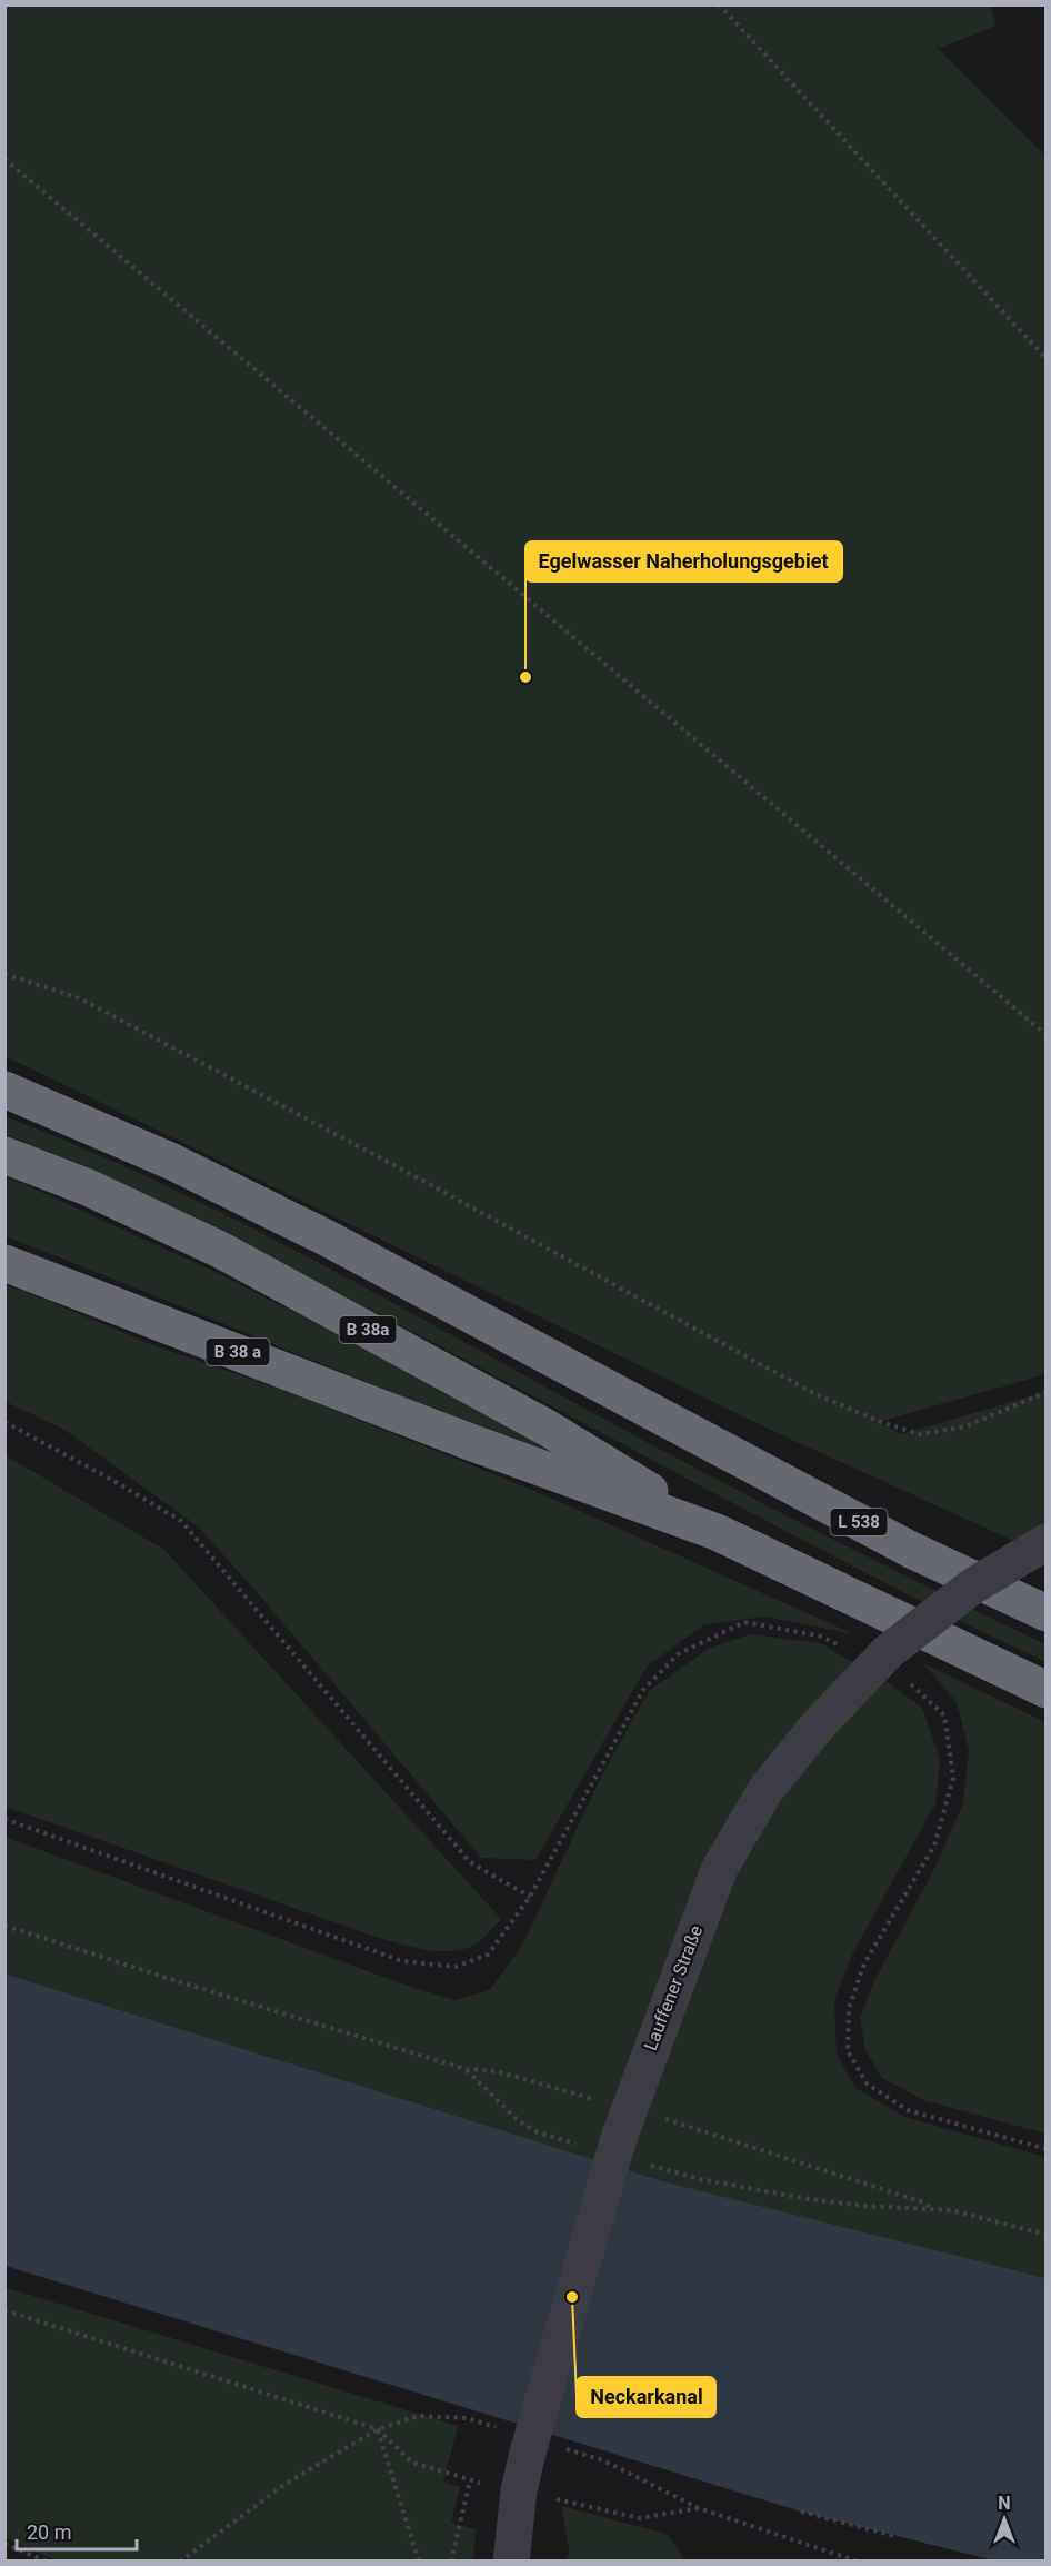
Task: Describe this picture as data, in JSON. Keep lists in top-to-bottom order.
{
  "streets": {
    "highway": ["B 38a", "B 38 a", "L 538"],
    "street": ["Lauffener Straße"]
  },
  "crossings": [
    ["B 38a", "B 38 a"]
  ],
  "places": ["Egelwasser Naherholungsgebiet", "Neckarkanal"],
  "scale_bar": "20 m",
  "north": "top"
}
